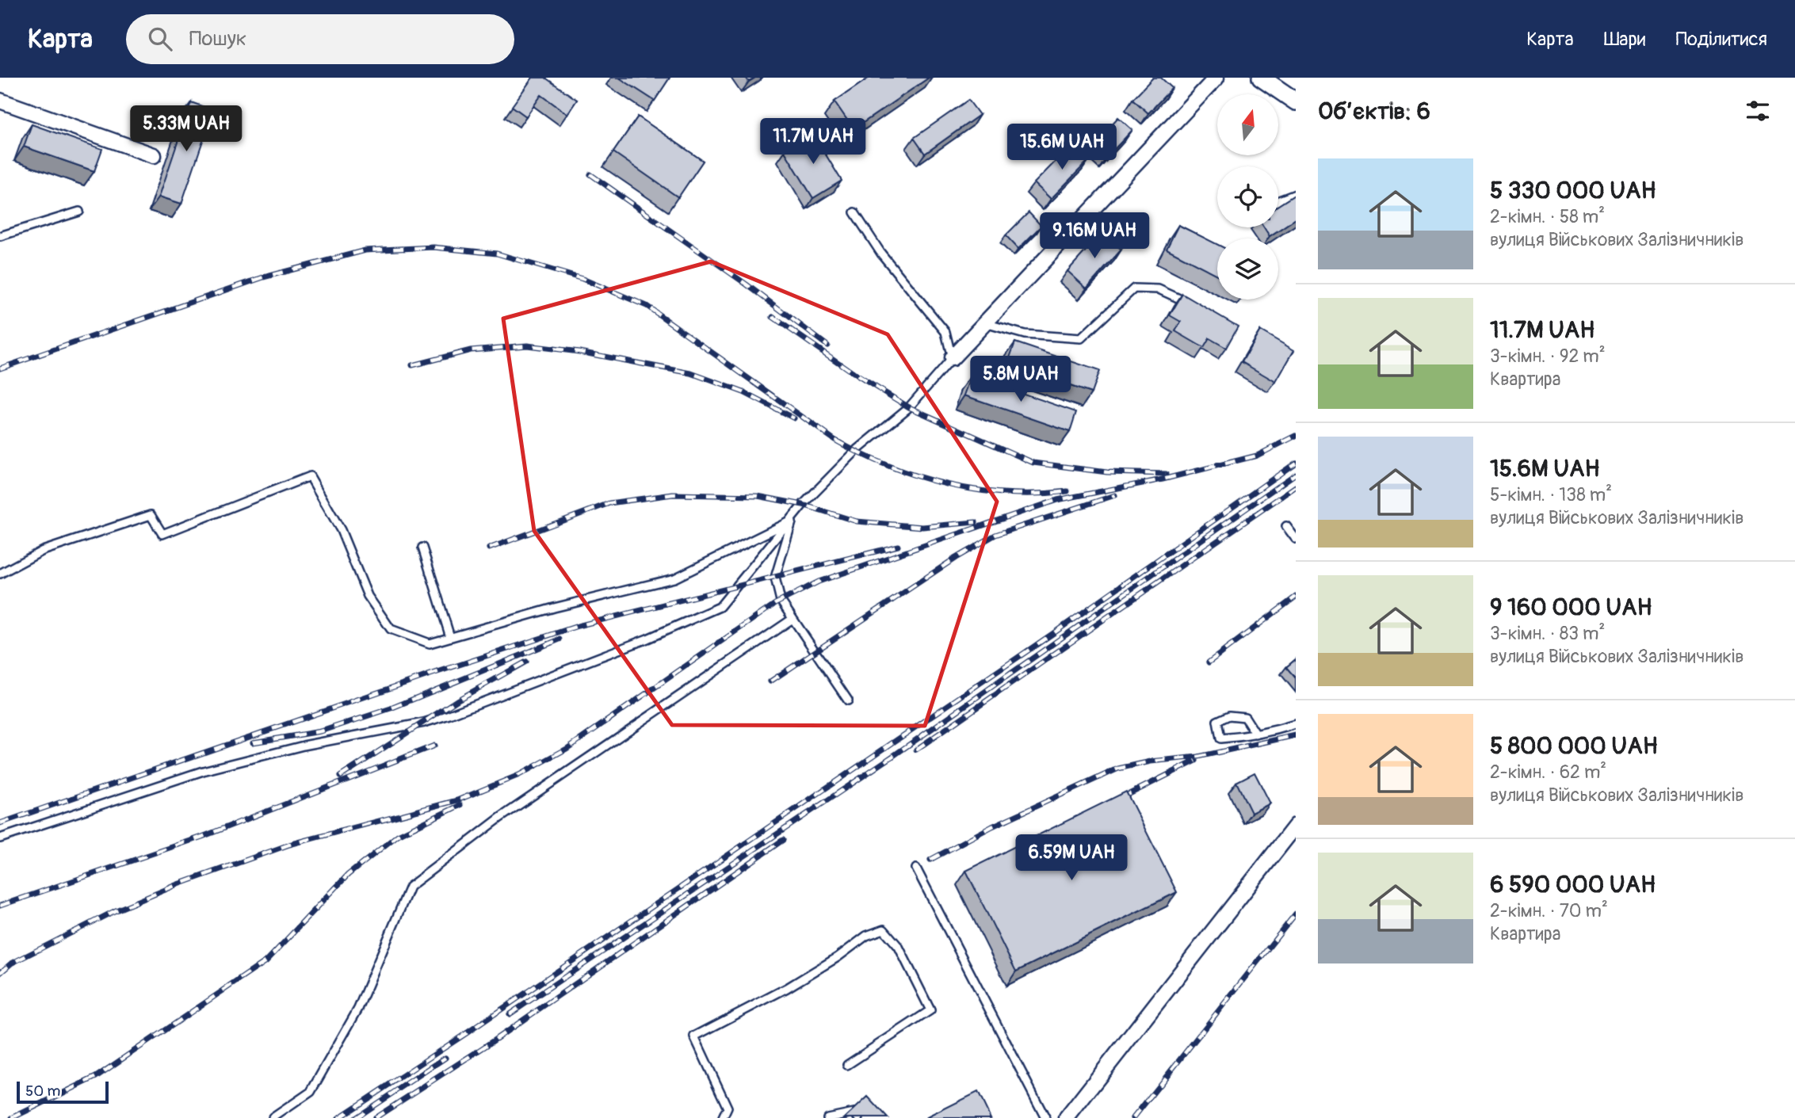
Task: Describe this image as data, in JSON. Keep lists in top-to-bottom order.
{
  "scale_bar": "50 m",
  "north": "top",
  "page": {
    "header": "Карта",
    "search": "Пошук",
    "nav": ["Карта", "Шари", "Поділитися"],
    "heading": "Об’єктів: 6",
    "price": [
      "5.33M UAH",
      "11.7M UAH",
      "15.6M UAH",
      "9.16M UAH",
      "5.8M UAH",
      "6.59M UAH"
    ],
    "list": [
      {
        "name": "5 330 000 UAH",
        "note": "2-кімн. · 58 m² · вулиця Військових Залізничників"
      },
      {
        "name": "11.7M UAH",
        "note": "3-кімн. · 92 m² · Квартира"
      },
      {
        "name": "15.6M UAH",
        "note": "5-кімн. · 138 m² · вулиця Військових Залізничників"
      },
      {
        "name": "9 160 000 UAH",
        "note": "3-кімн. · 83 m² · вулиця Військових Залізничників"
      },
      {
        "name": "5 800 000 UAH",
        "note": "2-кімн. · 62 m² · вулиця Військових Залізничників"
      },
      {
        "name": "6 590 000 UAH",
        "note": "2-кімн. · 70 m² · Квартира"
      }
    ],
    "scale": "50 m"
  }
}
